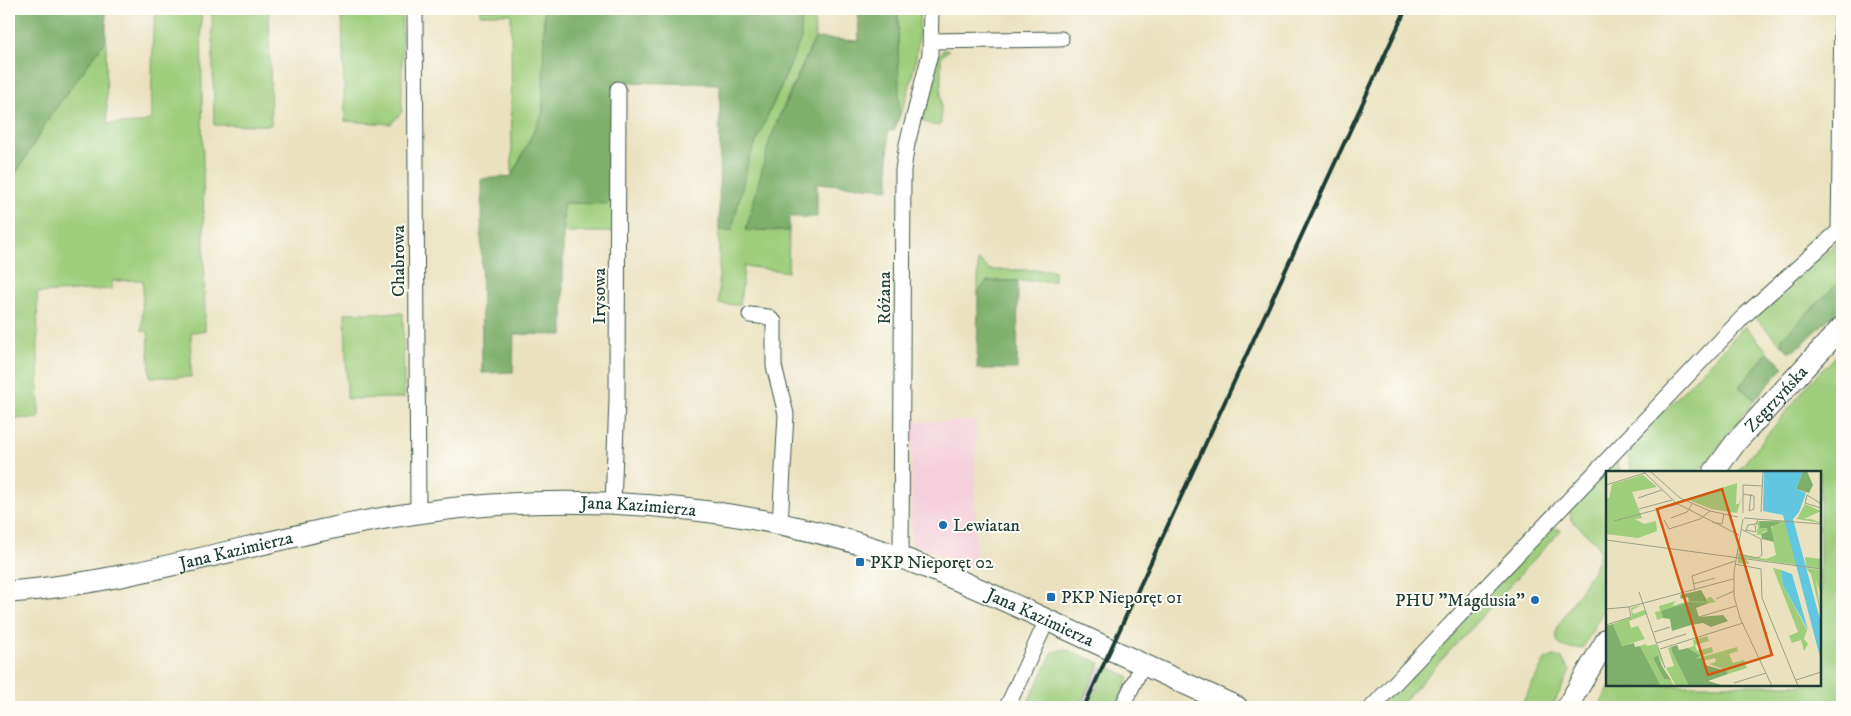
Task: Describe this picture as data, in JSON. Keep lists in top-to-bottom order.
{
  "streets": {
    "main road": ["Zegrzyńska", "Jana Kazimierza"],
    "street": ["Chabrowa", "Irysowa", "Różana"]
  },
  "crossings": [
    ["Chabrowa", "Jana Kazimierza"],
    ["Irysowa", "Jana Kazimierza"],
    ["Różana", "Jana Kazimierza"]
  ],
  "places": {
    "other": ["Lewiatan", "PHU \"Magdusia\""],
    "transit": ["PKP Nieporęt 02", "PKP Nieporęt 01"]
  }
}
